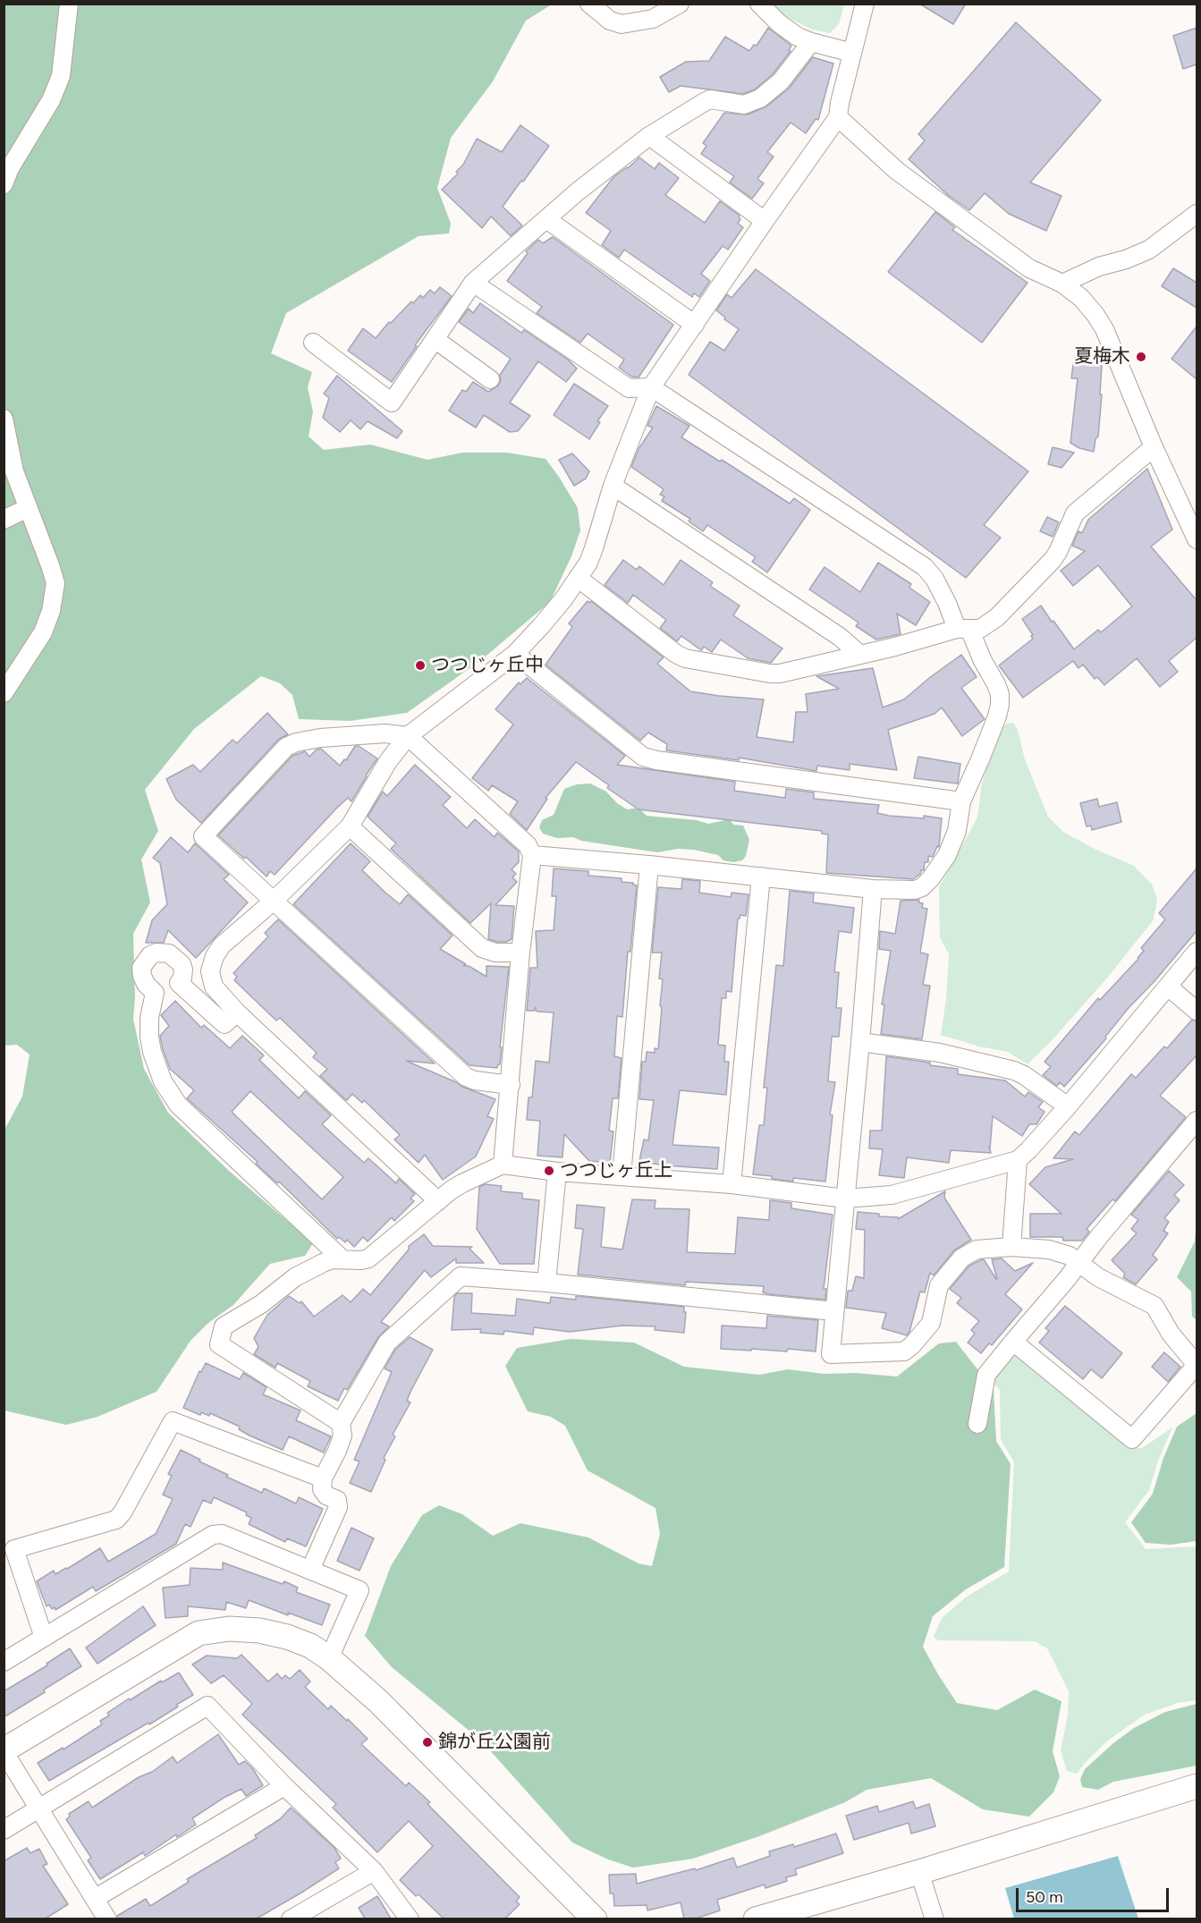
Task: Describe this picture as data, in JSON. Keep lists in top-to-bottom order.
{
  "places": [
    "夏梅木",
    "つつじヶ丘中",
    "つつじヶ丘上",
    "錦が丘公園前"
  ],
  "scale_bar": "50 m"
}
